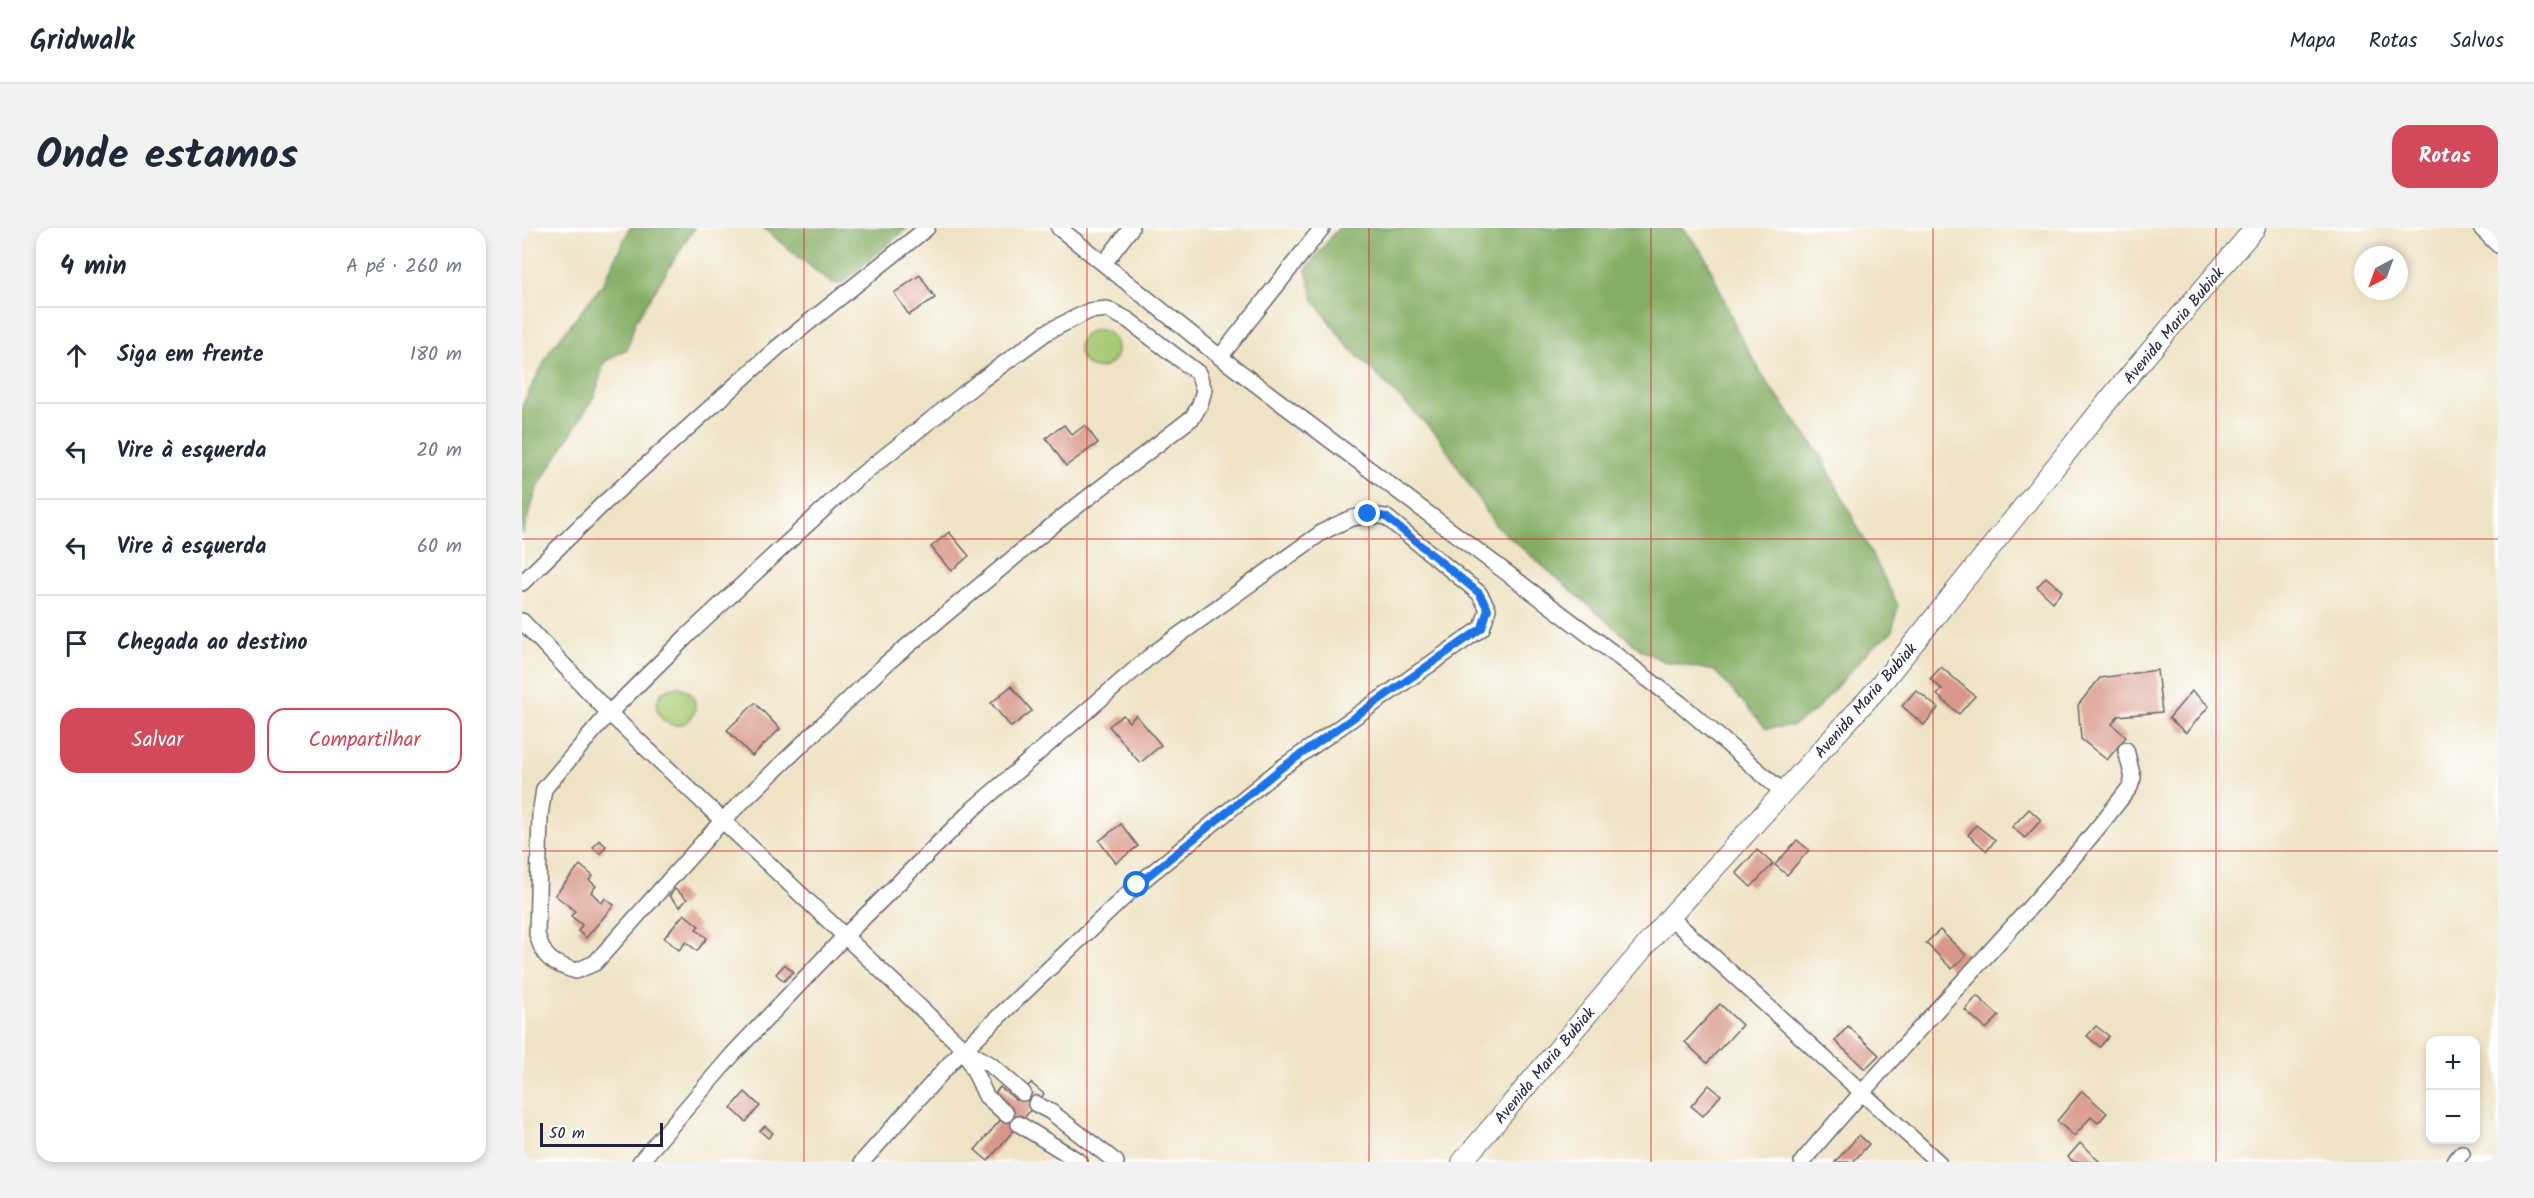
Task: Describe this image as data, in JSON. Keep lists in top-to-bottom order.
{
  "streets": {
    "street": ["Avenida Maria Bubiak"]
  },
  "scale_bar": "50 m",
  "north": "bottom left",
  "page": {
    "header": "Gridwalk",
    "nav": ["Mapa", "Rotas", "Salvos"],
    "title": "Onde estamos",
    "buttons": [
      "Rotas",
      ["Salvar", "Compartilhar"]
    ],
    "heading": ["4 min", "A pé · 260 m"],
    "list": [
      ["Siga em frente", "180 m"],
      ["Vire à esquerda", "20 m"],
      ["Vire à esquerda", "60 m"],
      "Chegada ao destino"
    ],
    "map_buttons": ["+", "−"],
    "scale": "50 m"
  }
}
